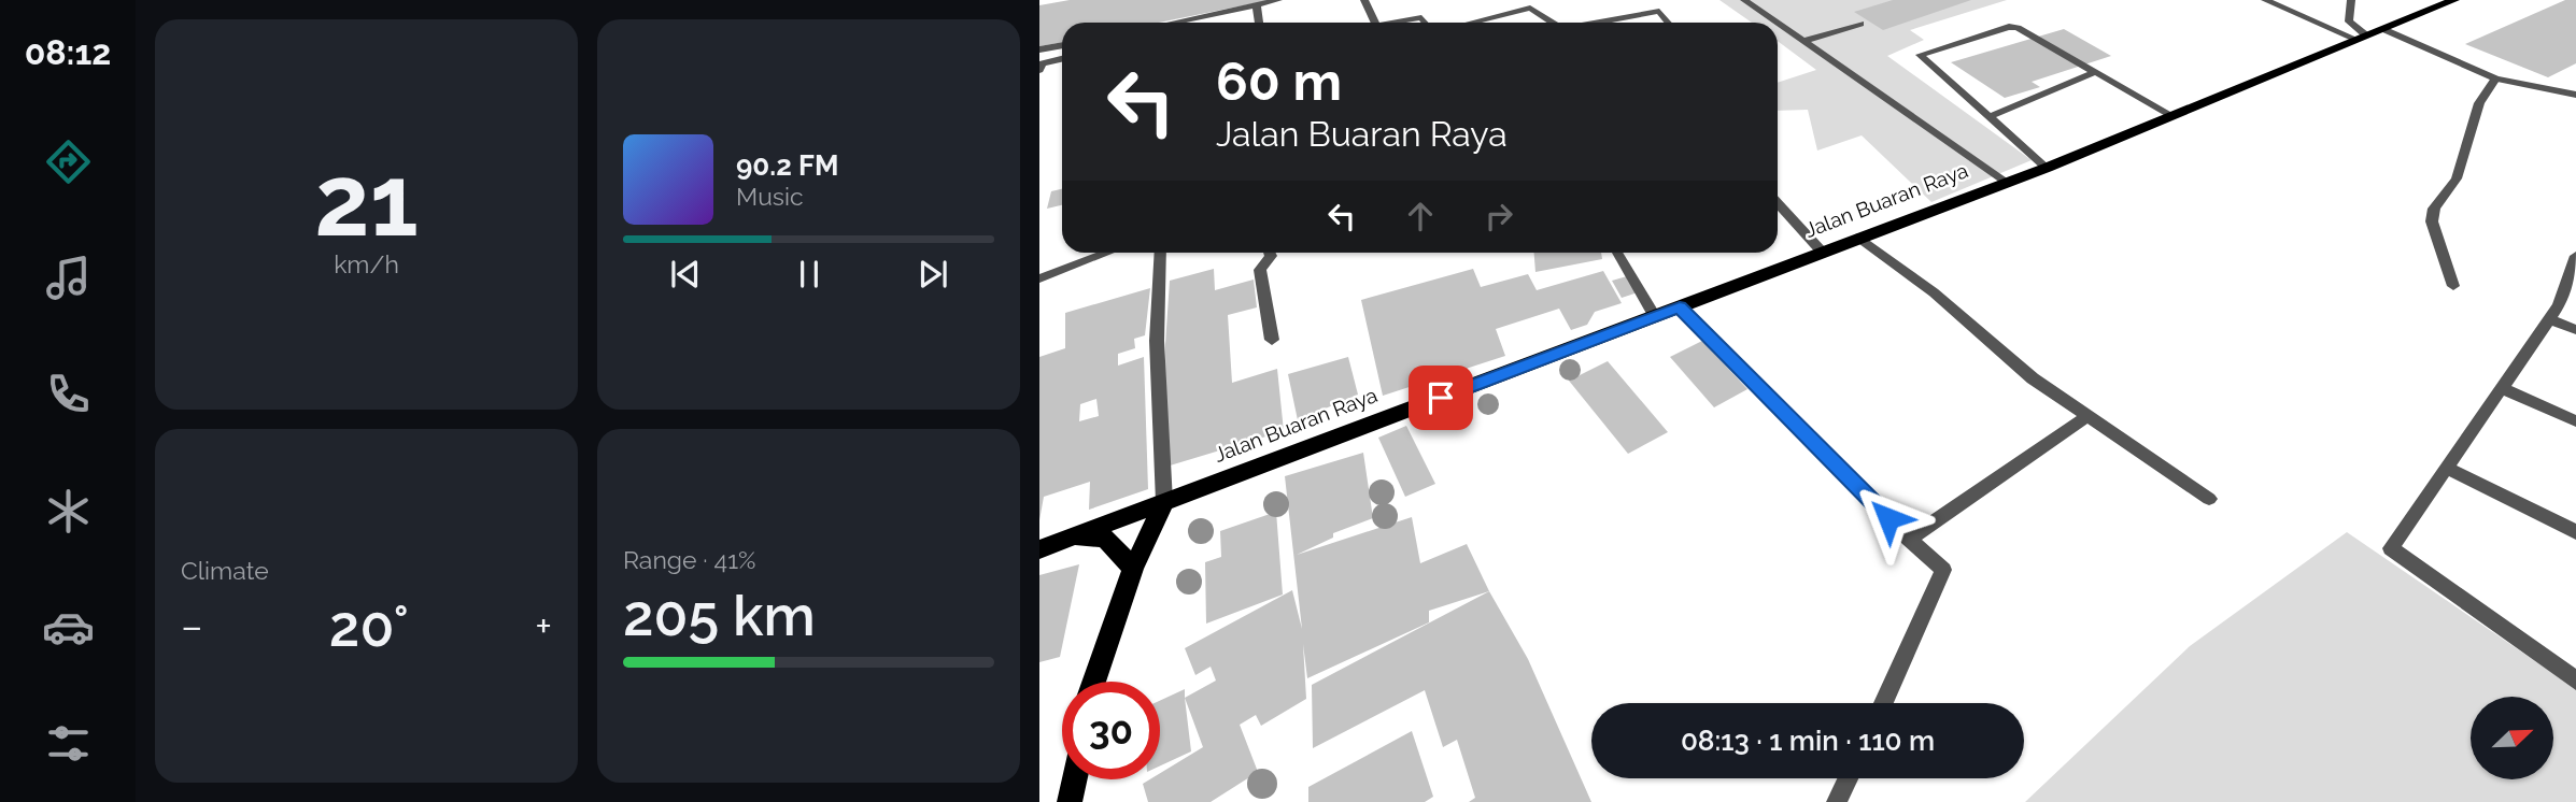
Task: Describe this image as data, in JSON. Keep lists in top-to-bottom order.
{
  "streets": {
    "main road": ["Jalan Buaran Raya"]
  },
  "north": "top right",
  "page": {
    "tabs": "08:12",
    "tile": [
      ["21", "km/h"],
      "Climate",
      ["Range · 41%", "205 km"]
    ],
    "turn": ["60 m", "Jalan Buaran Raya"],
    "song": ["90.2 FM", "Music"],
    "heat": ["−", "20°", "+"],
    "limit": "30",
    "trip": "08:13 · 1 min · 110 m"
  }
}
